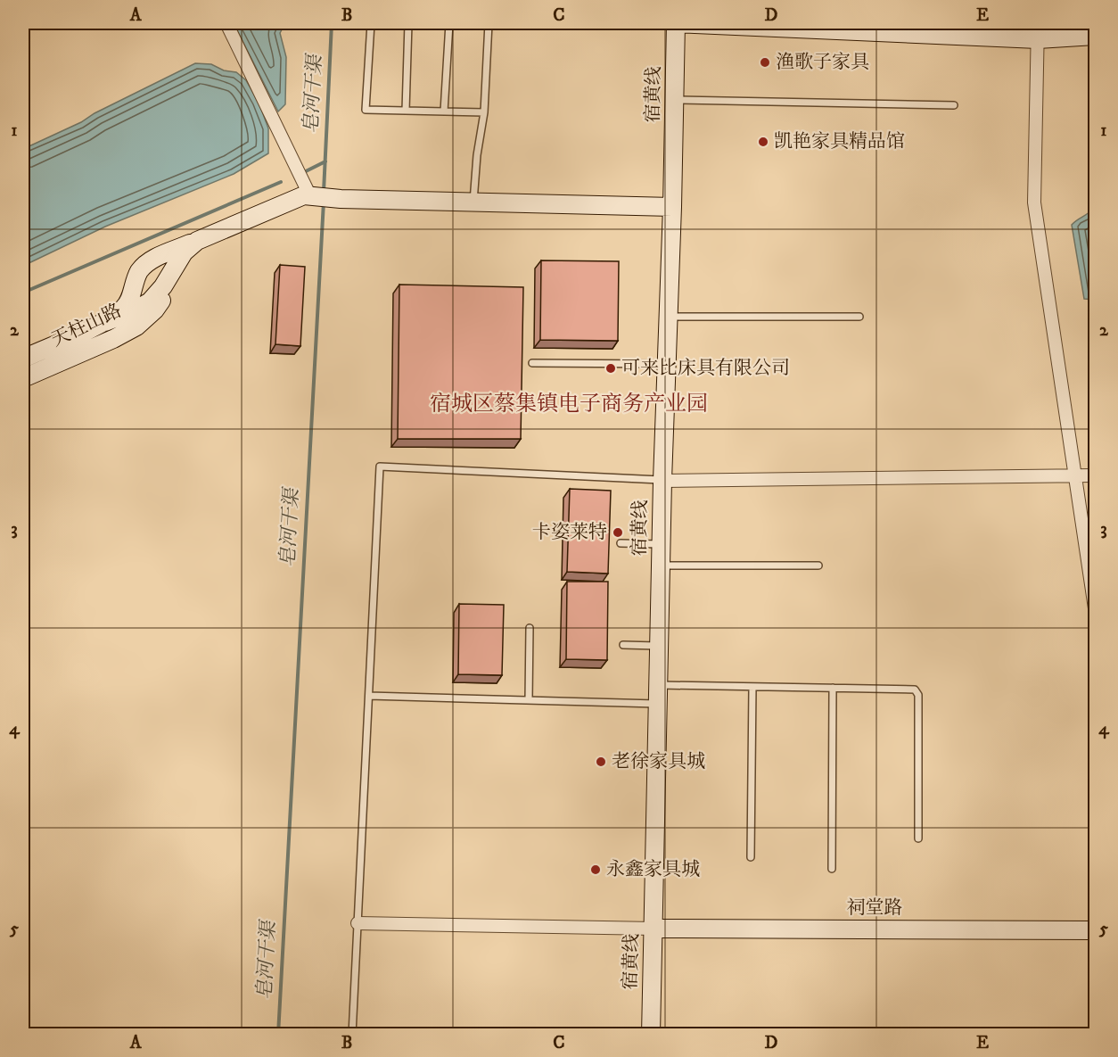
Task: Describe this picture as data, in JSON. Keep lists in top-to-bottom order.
{
  "streets": {
    "street": ["宿黄线", "天柱山路", "祠堂路"]
  },
  "crossings": [
    ["宿黄线", "祠堂路"]
  ],
  "districts": ["宿城区蔡集镇电子商务产业园"],
  "water": ["皂河干渠"],
  "places": [
    "渔歌子家具",
    "凯艳家具精品馆",
    "可来比床具有限公司",
    "卡姿莱特",
    "老徐家具城",
    "永鑫家具城"
  ],
  "grid": {
    "columns": [
      "A",
      "B",
      "C",
      "D",
      "E"
    ],
    "rows": [
      "1",
      "2",
      "3",
      "4",
      "5"
    ]
  }
}
